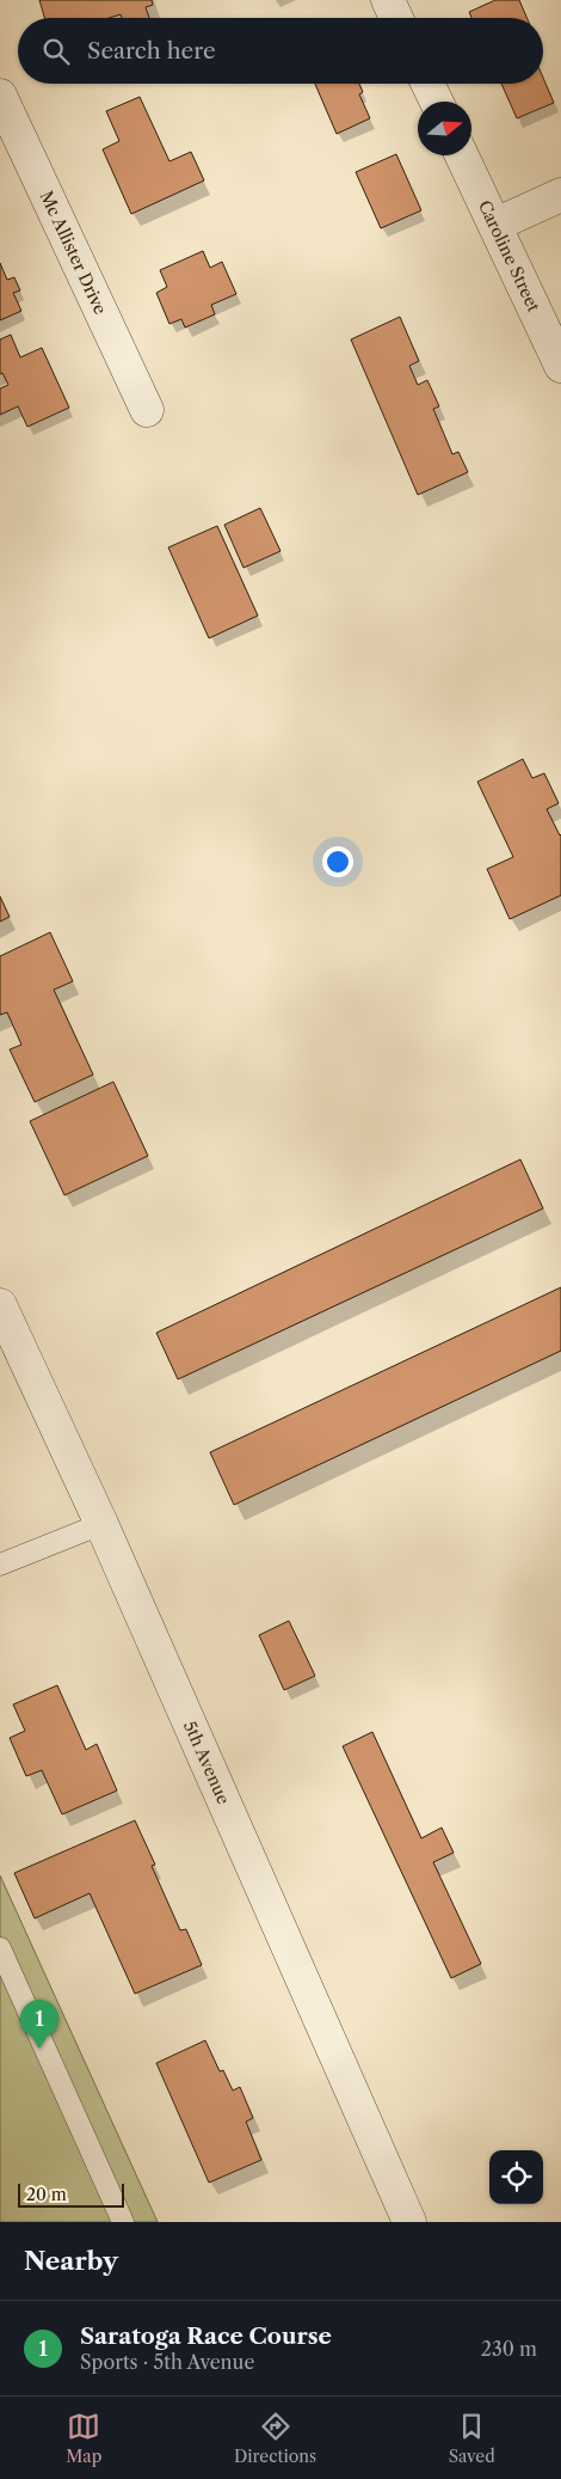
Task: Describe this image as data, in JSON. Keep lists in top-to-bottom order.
{
  "streets": {
    "street": ["Mc Allister Drive", "Caroline Street", "5th Avenue"]
  },
  "scale_bar": "20 m",
  "north": "right",
  "page": {
    "search": "Search here",
    "pins": "1",
    "scale": "20 m",
    "heading": "Nearby",
    "list": [
      {
        "mark": "1",
        "name": "Saratoga Race Course",
        "note": "Sports · 5th Avenue",
        "value": "230 m"
      }
    ],
    "nav": ["Map", "Directions", "Saved"]
  }
}
